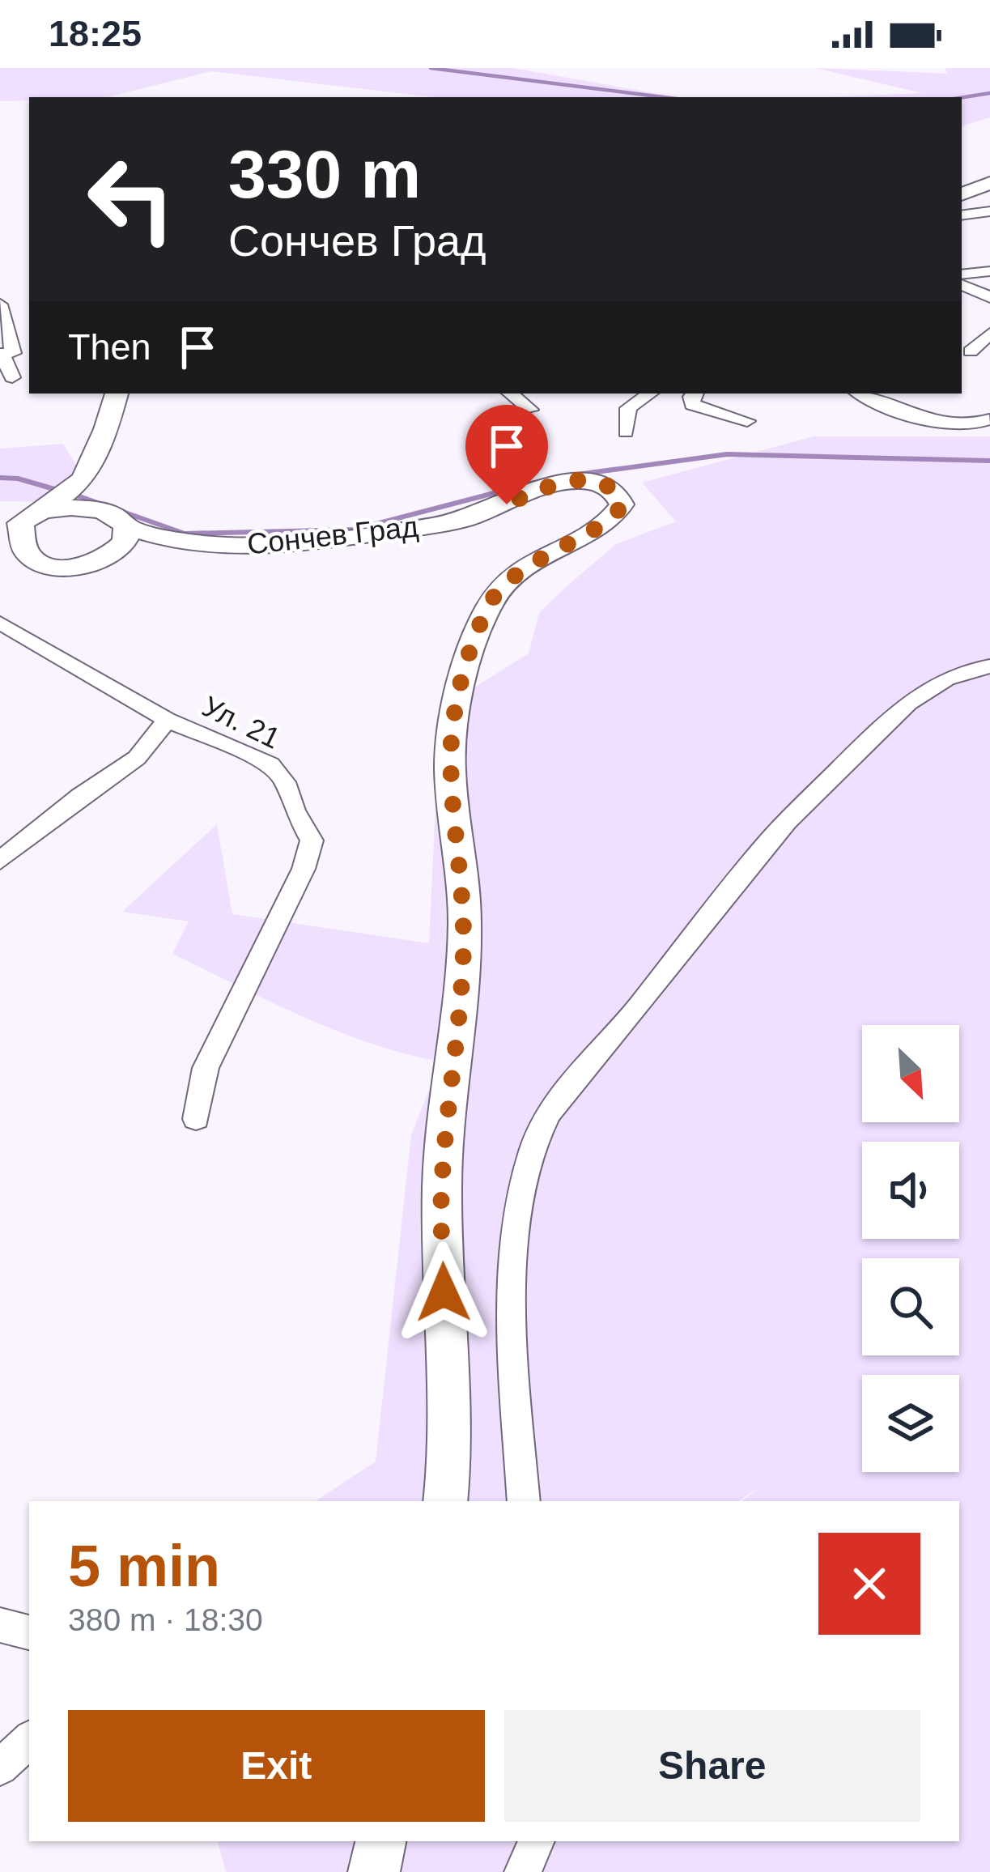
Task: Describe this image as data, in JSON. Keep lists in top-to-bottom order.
{
  "streets": {
    "main road": ["Сончев Град"],
    "street": ["Ул. 21"]
  },
  "north": "bottom right",
  "page": {
    "status": "18:25",
    "turn": ["330 m", "Сончев Град"],
    "then": "Then",
    "heading": ["5 min", "380 m · 18:30"],
    "buttons": ["Exit", "Share"]
  }
}
